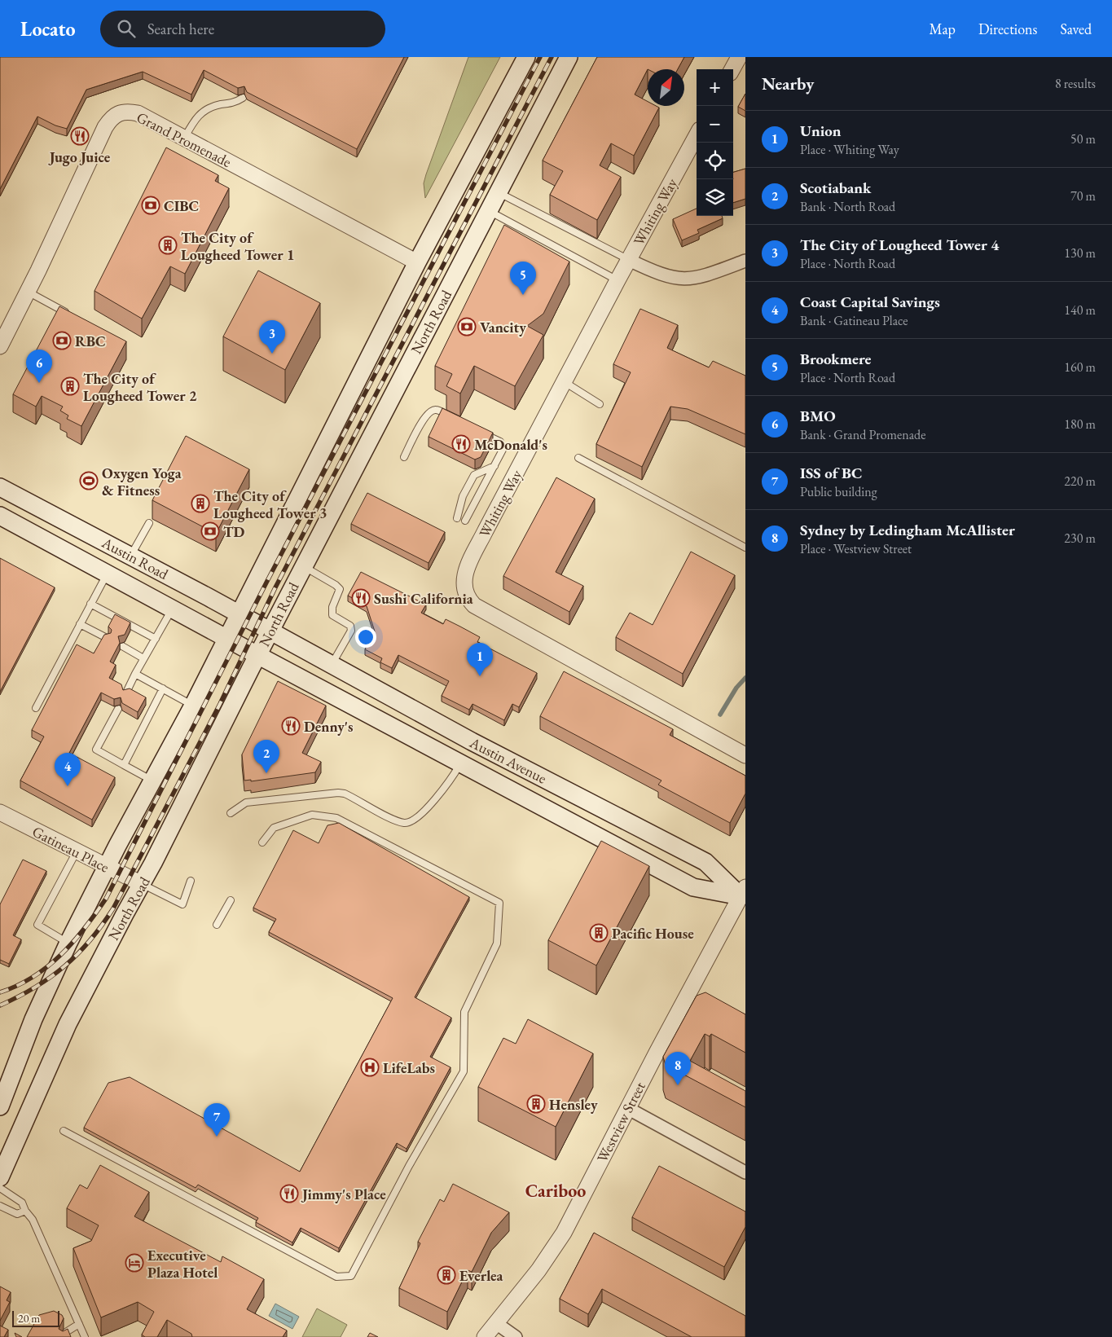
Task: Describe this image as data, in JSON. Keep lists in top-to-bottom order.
{
  "streets": {
    "main road": ["North Road", "Austin Road", "Austin Avenue"],
    "street": [
      "Grand Promenade",
      "Whiting Way",
      "Gatineau Place",
      "Westview Street"
    ]
  },
  "crossings": [
    ["North Road", "Austin Road"],
    ["North Road", "Austin Avenue"],
    ["North Road", "Gatineau Place"],
    ["Austin Road", "Austin Avenue"],
    ["Austin Avenue", "Westview Street"]
  ],
  "districts": ["Cariboo"],
  "places": {
    "restaurant": [
      "Jugo Juice",
      "McDonald's",
      "Sushi California",
      "Denny's",
      "Jimmy's Place"
    ],
    "bank": [
      "CIBC",
      "Vancity",
      "RBC",
      "TD"
    ],
    "building": [
      "The City of Lougheed Tower 1",
      "The City of Lougheed Tower 2",
      "The City of Lougheed Tower 3",
      "Pacific House",
      "Hensley",
      "Everlea"
    ],
    "sports": ["Oxygen Yoga & Fitness"],
    "hospital": ["LifeLabs"],
    "hotel": ["Executive Plaza Hotel"]
  },
  "scale_bar": "20 m",
  "north": "top right",
  "page": {
    "header": "Locato",
    "search": "Search here",
    "nav": ["Map", "Directions", "Saved"],
    "heading": ["Nearby", "8 results"],
    "map_buttons": ["+", "−"],
    "list": [
      {
        "mark": "1",
        "name": "Union",
        "note": "Place · Whiting Way",
        "value": "50 m"
      },
      {
        "mark": "2",
        "name": "Scotiabank",
        "note": "Bank · North Road",
        "value": "70 m"
      },
      {
        "mark": "3",
        "name": "The City of Lougheed Tower 4",
        "note": "Place · North Road",
        "value": "130 m"
      },
      {
        "mark": "4",
        "name": "Coast Capital Savings",
        "note": "Bank · Gatineau Place",
        "value": "140 m"
      },
      {
        "mark": "5",
        "name": "Brookmere",
        "note": "Place · North Road",
        "value": "160 m"
      },
      {
        "mark": "6",
        "name": "BMO",
        "note": "Bank · Grand Promenade",
        "value": "180 m"
      },
      {
        "mark": "7",
        "name": "ISS of BC",
        "note": "Public building",
        "value": "220 m"
      },
      {
        "mark": "8",
        "name": "Sydney by Ledingham McAllister",
        "note": "Place · Westview Street",
        "value": "230 m"
      }
    ],
    "pins": [
      "5",
      "3",
      "6",
      "1",
      "2",
      "4",
      "8",
      "7"
    ],
    "scale": "20 m"
  }
}
